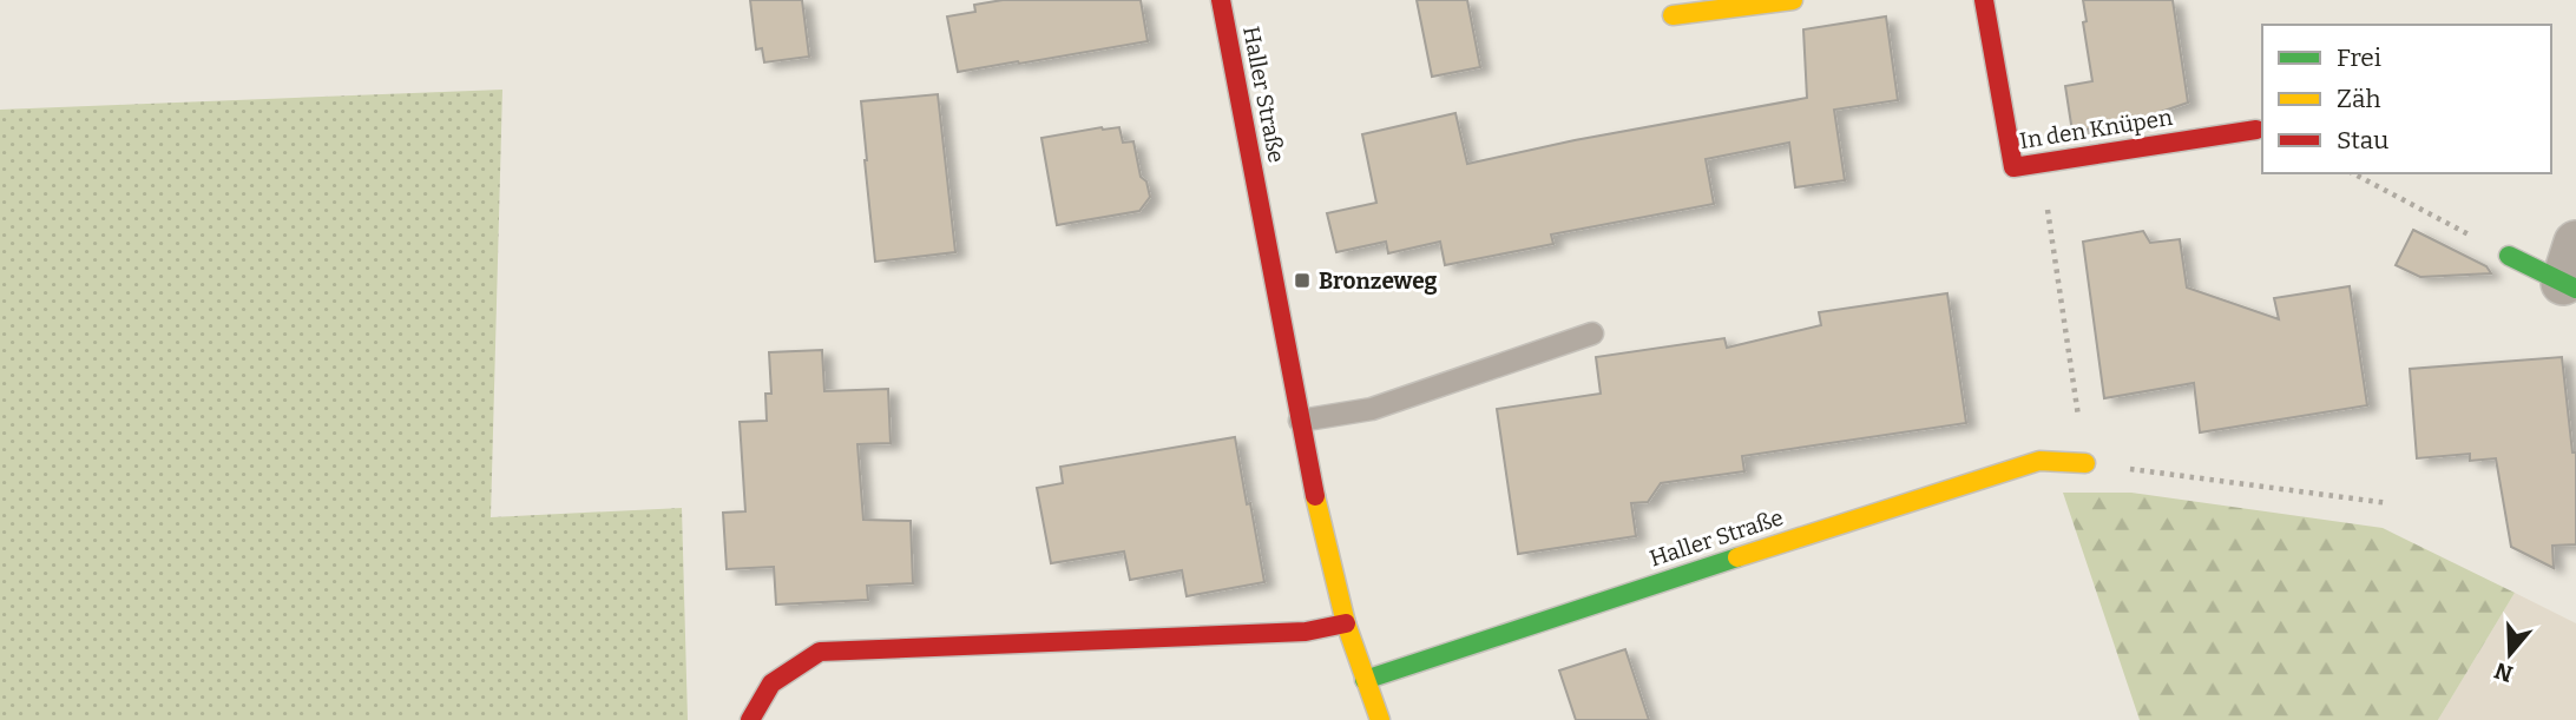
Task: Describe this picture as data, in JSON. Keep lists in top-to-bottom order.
{
  "streets": {
    "street": ["Haller Straße", "In den Knüpen"]
  },
  "places": {
    "transit": ["Bronzeweg"]
  },
  "legend": ["Frei", "Zäh", "Stau"],
  "north": "bottom"
}
